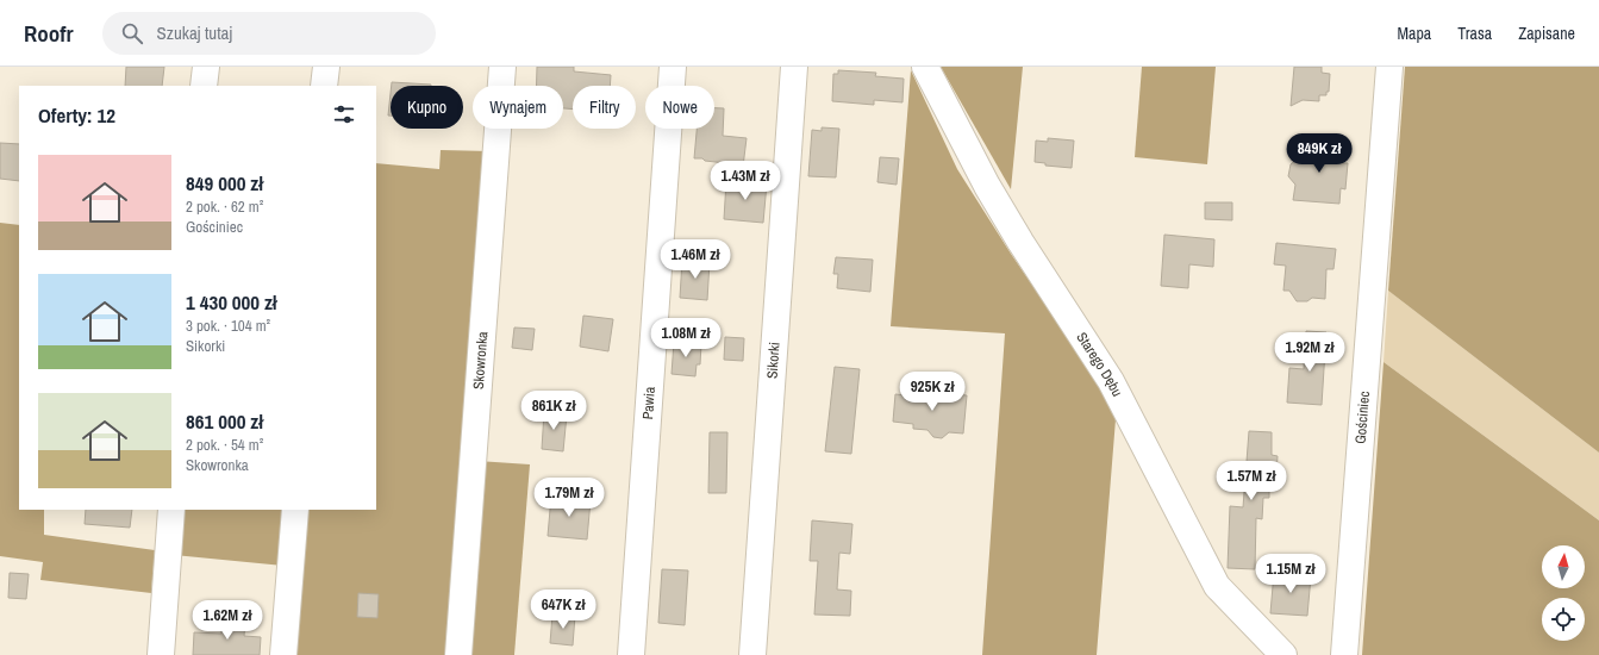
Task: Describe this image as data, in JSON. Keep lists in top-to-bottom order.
{
  "streets": {
    "street": [
      "Skowronka",
      "Sikorki",
      "Starego Dębu",
      "Pawia",
      "Gościniec"
    ]
  },
  "north": "top",
  "page": {
    "header": "Roofr",
    "search": "Szukaj tutaj",
    "nav": ["Mapa", "Trasa", "Zapisane"],
    "chip": [
      "Kupno",
      "Wynajem",
      "Filtry",
      "Nowe"
    ],
    "heading": "Oferty: 12",
    "price": [
      "849K zł",
      "1.43M zł",
      "1.46M zł",
      "1.08M zł",
      "1.92M zł",
      "925K zł",
      "861K zł",
      "1.57M zł",
      "1.79M zł",
      "1.15M zł",
      "647K zł",
      "1.62M zł"
    ],
    "list": [
      {
        "name": "849 000 zł",
        "note": "2 pok. · 62 m² · Gościniec"
      },
      {
        "name": "1 430 000 zł",
        "note": "3 pok. · 104 m² · Sikorki"
      },
      {
        "name": "861 000 zł",
        "note": "2 pok. · 54 m² · Skowronka"
      }
    ]
  }
}
